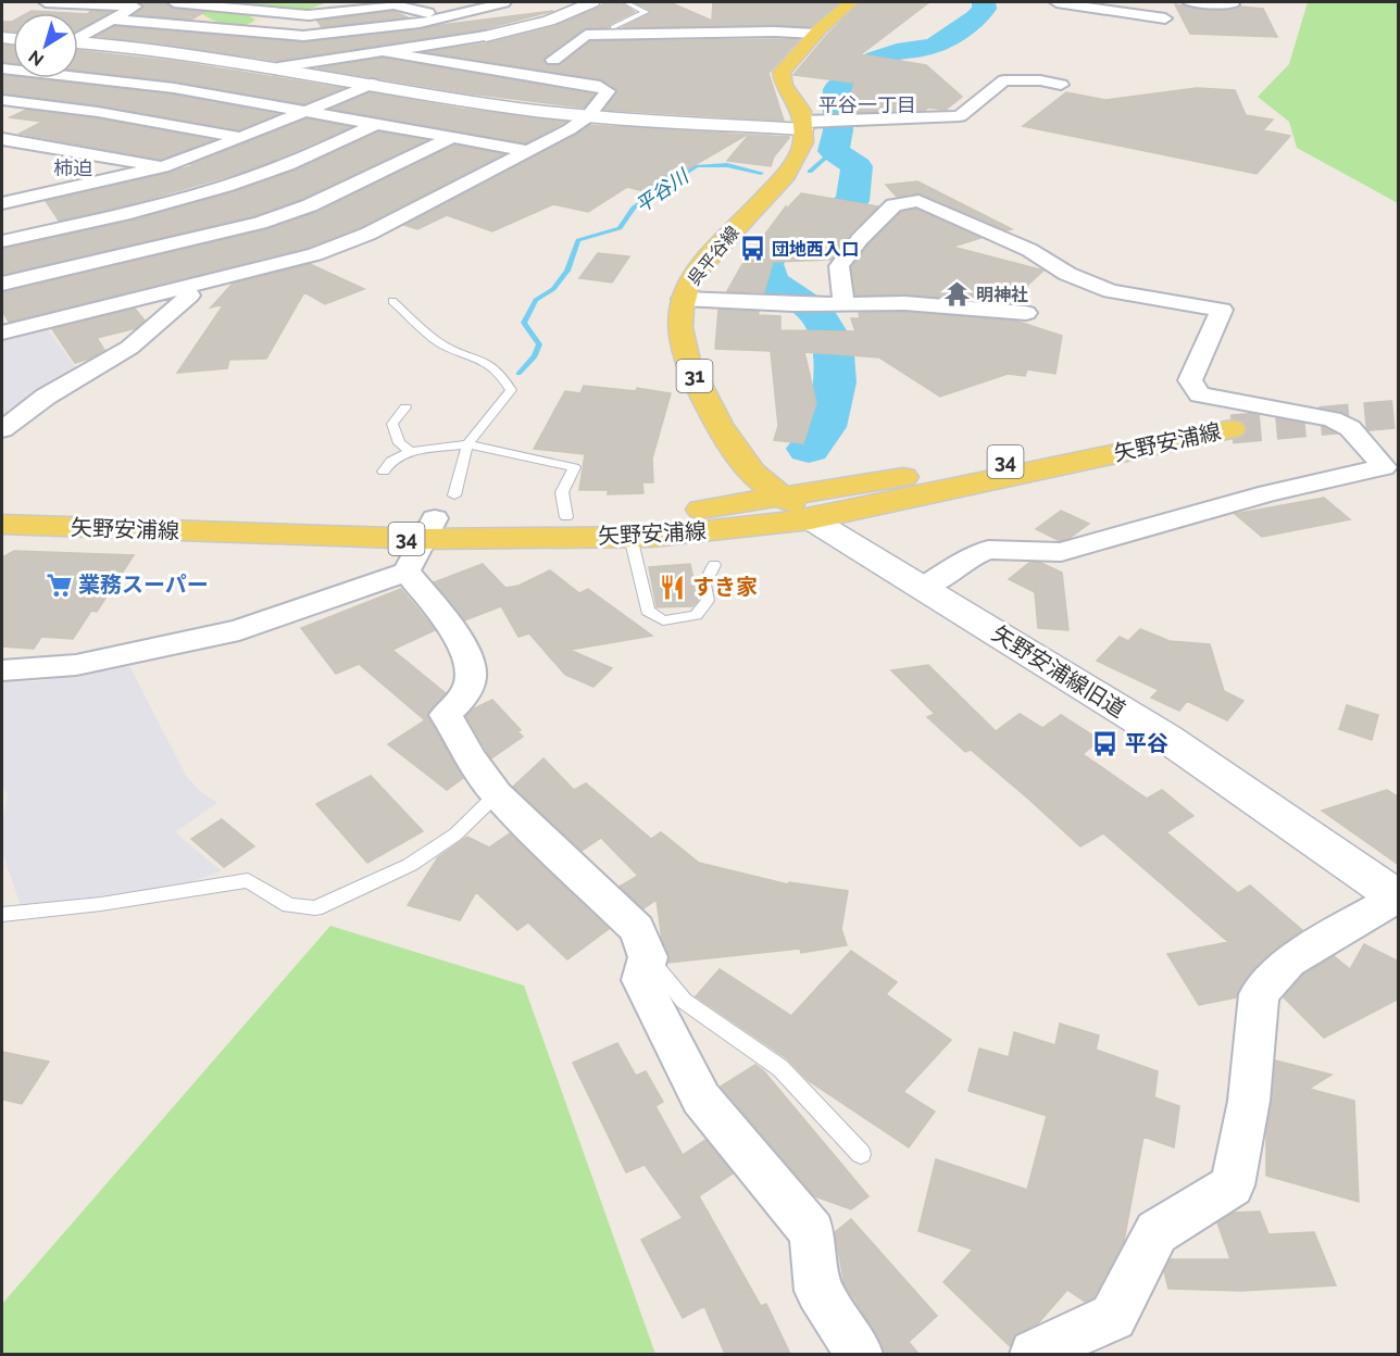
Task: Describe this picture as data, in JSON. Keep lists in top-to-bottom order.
{
  "streets": {
    "main road": [
      "呉平谷線",
      "31",
      "矢野安浦線",
      "34"
    ],
    "street": ["矢野安浦線旧道"]
  },
  "crossings": [
    ["呉平谷線", "矢野安浦線"],
    ["呉平谷線", "矢野安浦線旧道"],
    ["矢野安浦線", "矢野安浦線旧道"]
  ],
  "districts": ["平谷一丁目", "柿迫"],
  "water": ["平谷川"],
  "places": {
    "bus stop": ["団地西入口", "平谷"],
    "temple": ["明神社"],
    "supermarket": ["業務スーパー"],
    "restaurant": ["すき家"]
  },
  "north": "bottom left"
}
